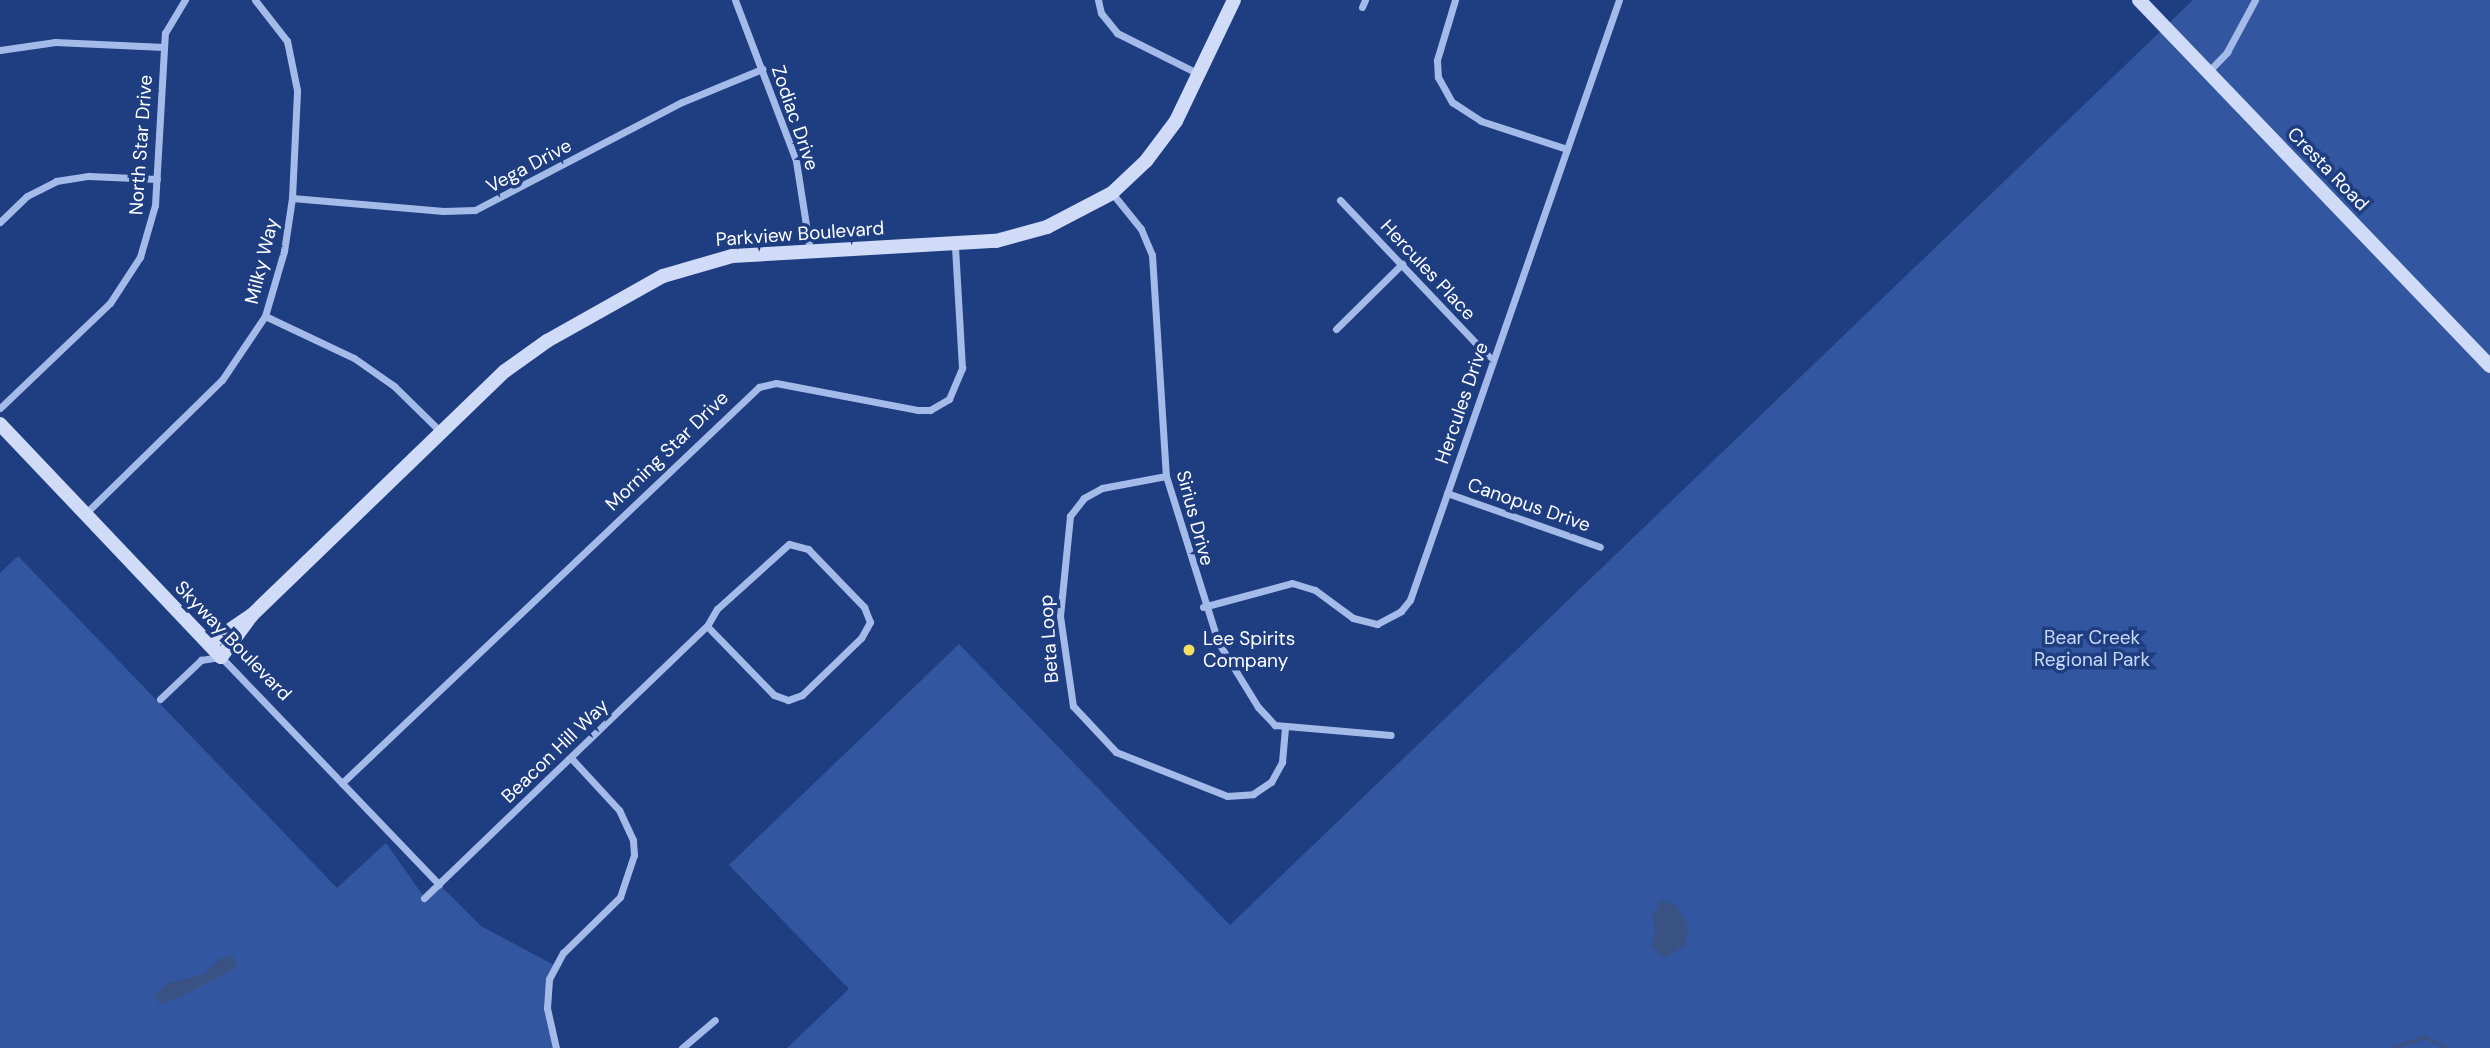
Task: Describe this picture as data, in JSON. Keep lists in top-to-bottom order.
{
  "streets": {
    "street": [
      "Zodiac Drive",
      "North Star Drive",
      "Vega Drive",
      "Cresta Road",
      "Parkview Boulevard",
      "Milky Way",
      "Hercules Place",
      "Hercules Drive",
      "Morning Star Drive",
      "Canopus Drive",
      "Sirius Drive",
      "Beta Loop",
      "Skyway Boulevard",
      "Beacon Hill Way"
    ]
  },
  "crossings": [
    ["Zodiac Drive", "Vega Drive"],
    ["Zodiac Drive", "Parkview Boulevard"],
    ["Vega Drive", "Milky Way"],
    ["Parkview Boulevard", "Morning Star Drive"],
    ["Parkview Boulevard", "Sirius Drive"],
    ["Parkview Boulevard", "Skyway Boulevard"],
    ["Milky Way", "Skyway Boulevard"],
    ["Hercules Place", "Hercules Drive"],
    ["Hercules Drive", "Canopus Drive"],
    ["Hercules Drive", "Sirius Drive"],
    ["Morning Star Drive", "Skyway Boulevard"],
    ["Sirius Drive", "Beta Loop"],
    ["Skyway Boulevard", "Beacon Hill Way"]
  ],
  "parks": ["Bear Creek Regional Park"],
  "places": ["Lee Spirits Company"]
}
